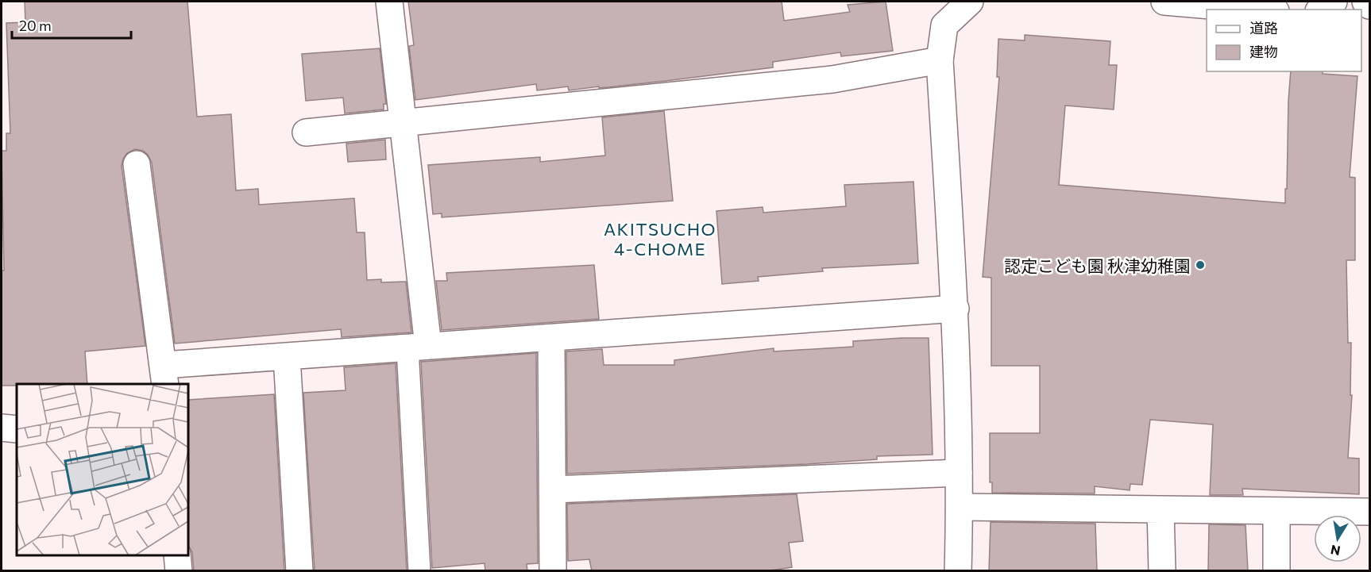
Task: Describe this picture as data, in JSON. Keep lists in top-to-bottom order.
{
  "districts": ["AKITSUCHO 4-CHOME"],
  "places": ["認定こども園 秋津幼稚園"],
  "legend": ["道路", "建物"],
  "scale_bar": "20 m",
  "north": "bottom"
}
